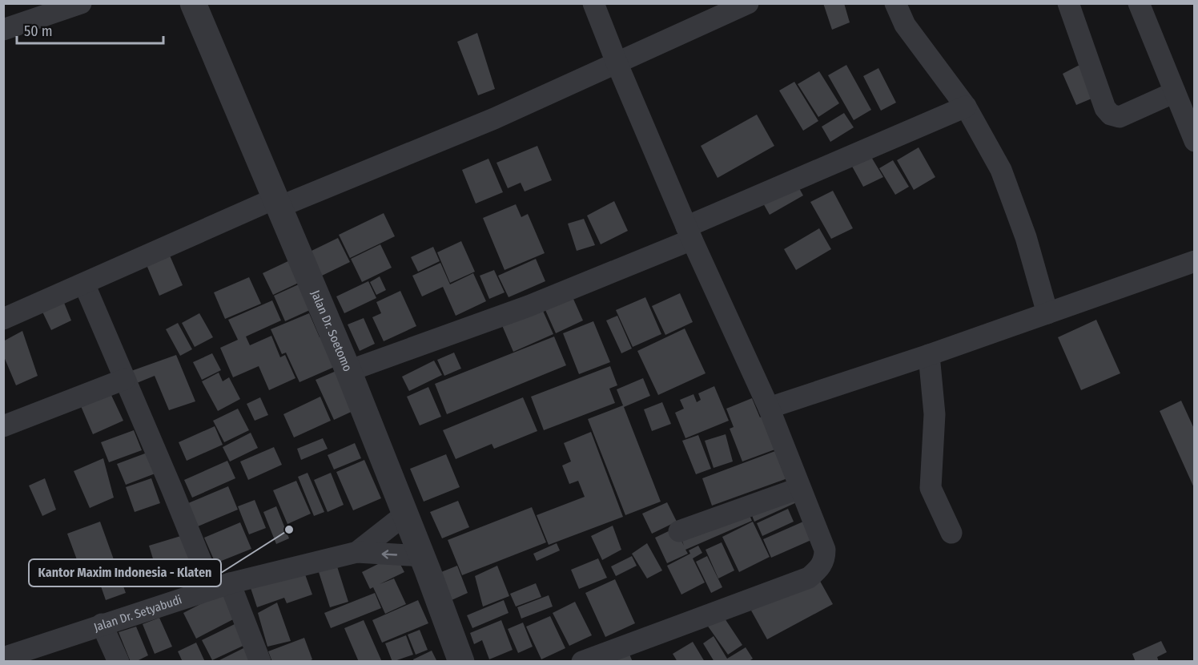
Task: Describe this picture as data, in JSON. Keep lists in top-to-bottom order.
{
  "streets": {
    "street": ["Jalan Dr. Soetomo", "Jalan Dr. Setyabudi"]
  },
  "crossings": [
    ["Jalan Dr. Soetomo", "Jalan Dr. Setyabudi"]
  ],
  "places": ["Kantor Maxim Indonesia - Klaten"],
  "scale_bar": "50 m"
}
